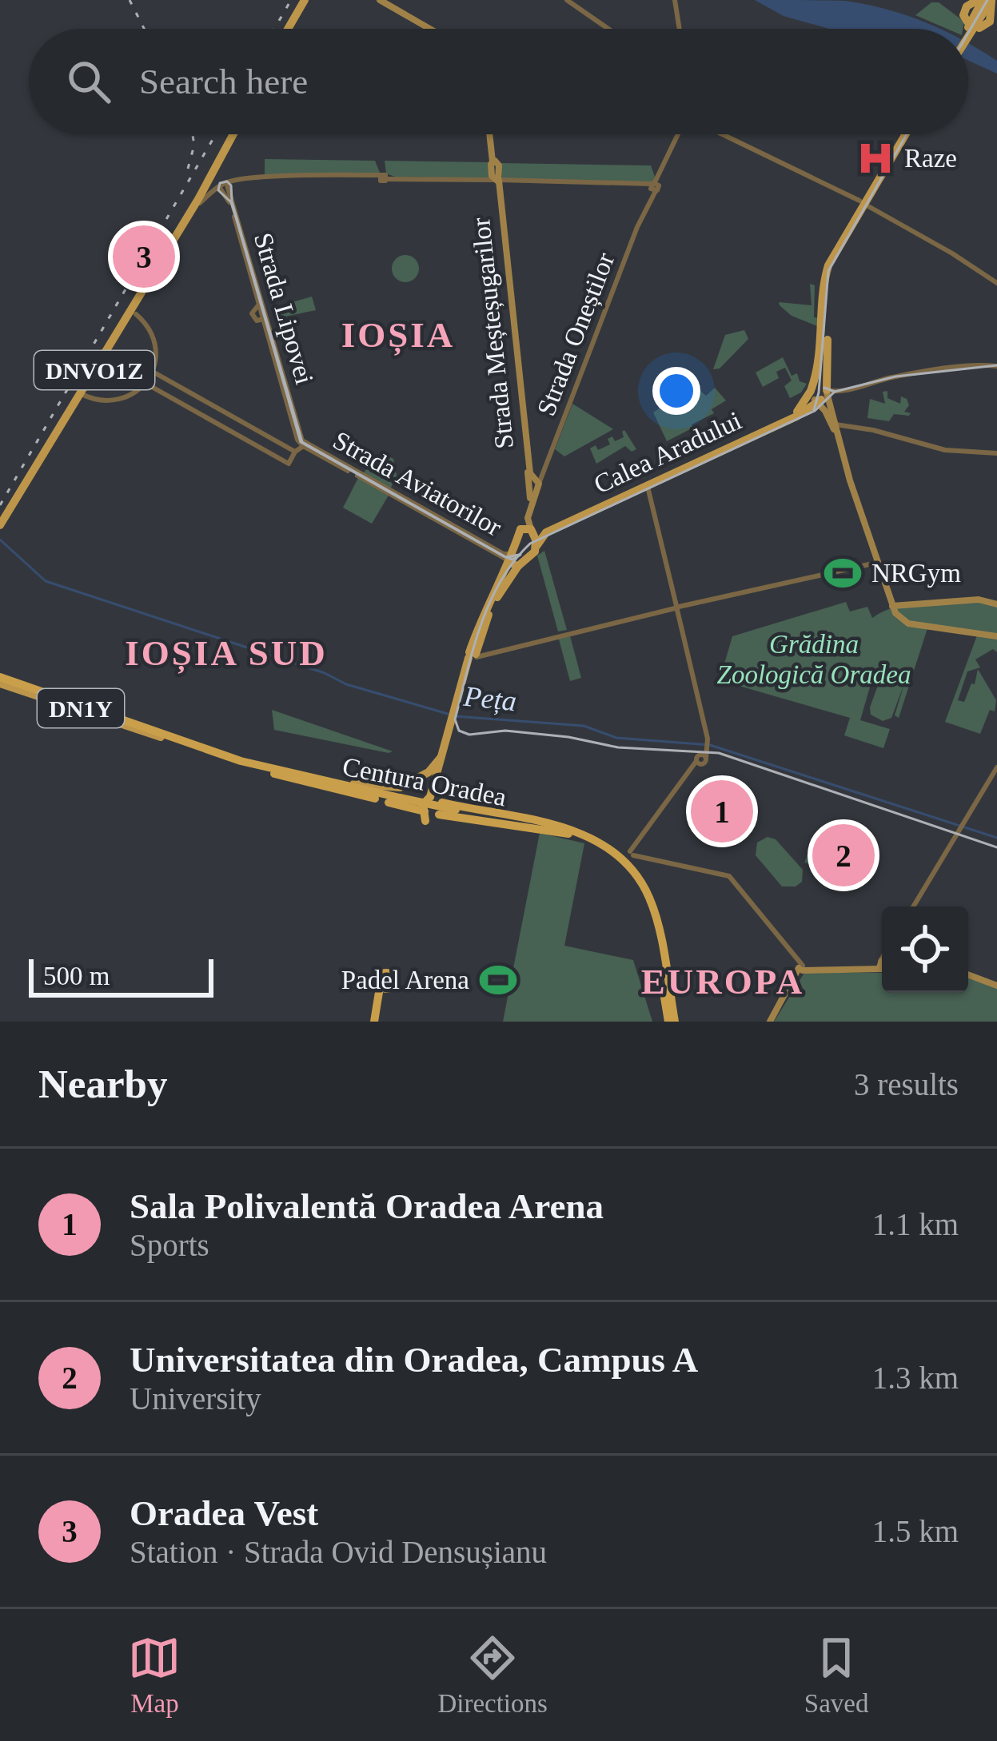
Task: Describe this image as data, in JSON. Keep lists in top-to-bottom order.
{
  "streets": {
    "highway": ["Calea Aradului", "DN1Y", "Centura Oradea"],
    "main road": ["Strada Meșteșugarilor", "Strada Oneștilor", "DNVO1Z"],
    "street": ["Strada Lipovei", "Strada Aviatorilor"]
  },
  "crossings": [
    ["Strada Lipovei", "Strada Aviatorilor"],
    ["Strada Meșteșugarilor", "Strada Oneștilor"],
    ["Strada Oneștilor", "Calea Aradului"],
    ["Calea Aradului", "Strada Aviatorilor"],
    ["DN1Y", "Centura Oradea"]
  ],
  "districts": ["IOȘIA", "IOȘIA SUD", "EUROPA"],
  "water": ["Peța"],
  "parks": ["Grădina Zoologică Oradea"],
  "places": {
    "hospital": ["Raze"],
    "sports": ["NRGym", "Padel Arena"]
  },
  "scale_bar": "500 m",
  "page": {
    "search": "Search here",
    "pins": ["3", "1", "2"],
    "scale": "500 m",
    "heading": ["Nearby", "3 results"],
    "list": [
      {
        "mark": "1",
        "name": "Sala Polivalentă Oradea Arena",
        "note": "Sports",
        "value": "1.1 km"
      },
      {
        "mark": "2",
        "name": "Universitatea din Oradea, Campus A",
        "note": "University",
        "value": "1.3 km"
      },
      {
        "mark": "3",
        "name": "Oradea Vest",
        "note": "Station · Strada Ovid Densușianu",
        "value": "1.5 km"
      }
    ],
    "nav": ["Map", "Directions", "Saved"]
  }
}
